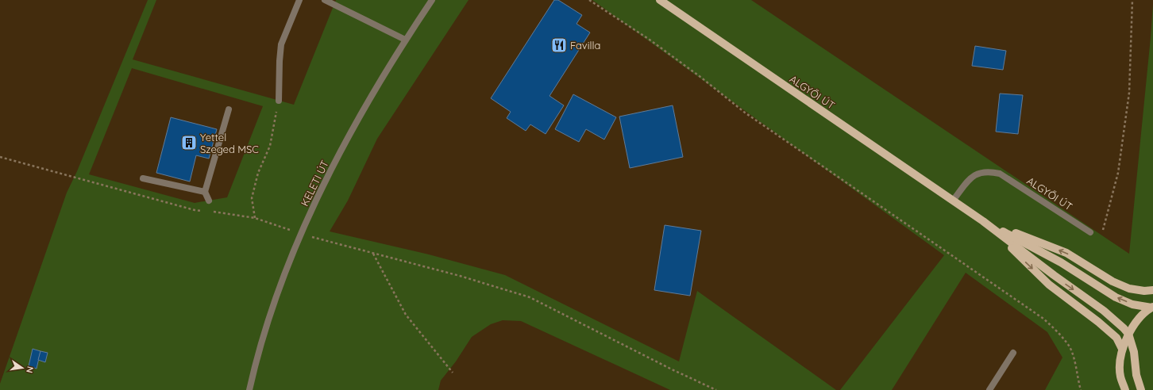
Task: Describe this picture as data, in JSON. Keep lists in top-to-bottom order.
{
  "streets": {
    "main road": ["ALGYŐI ÚT"],
    "street": ["KELETI ÚT"]
  },
  "places": {
    "restaurant": ["Favilla"],
    "building": ["Yettel Szeged MSC"]
  },
  "north": "right"
}
